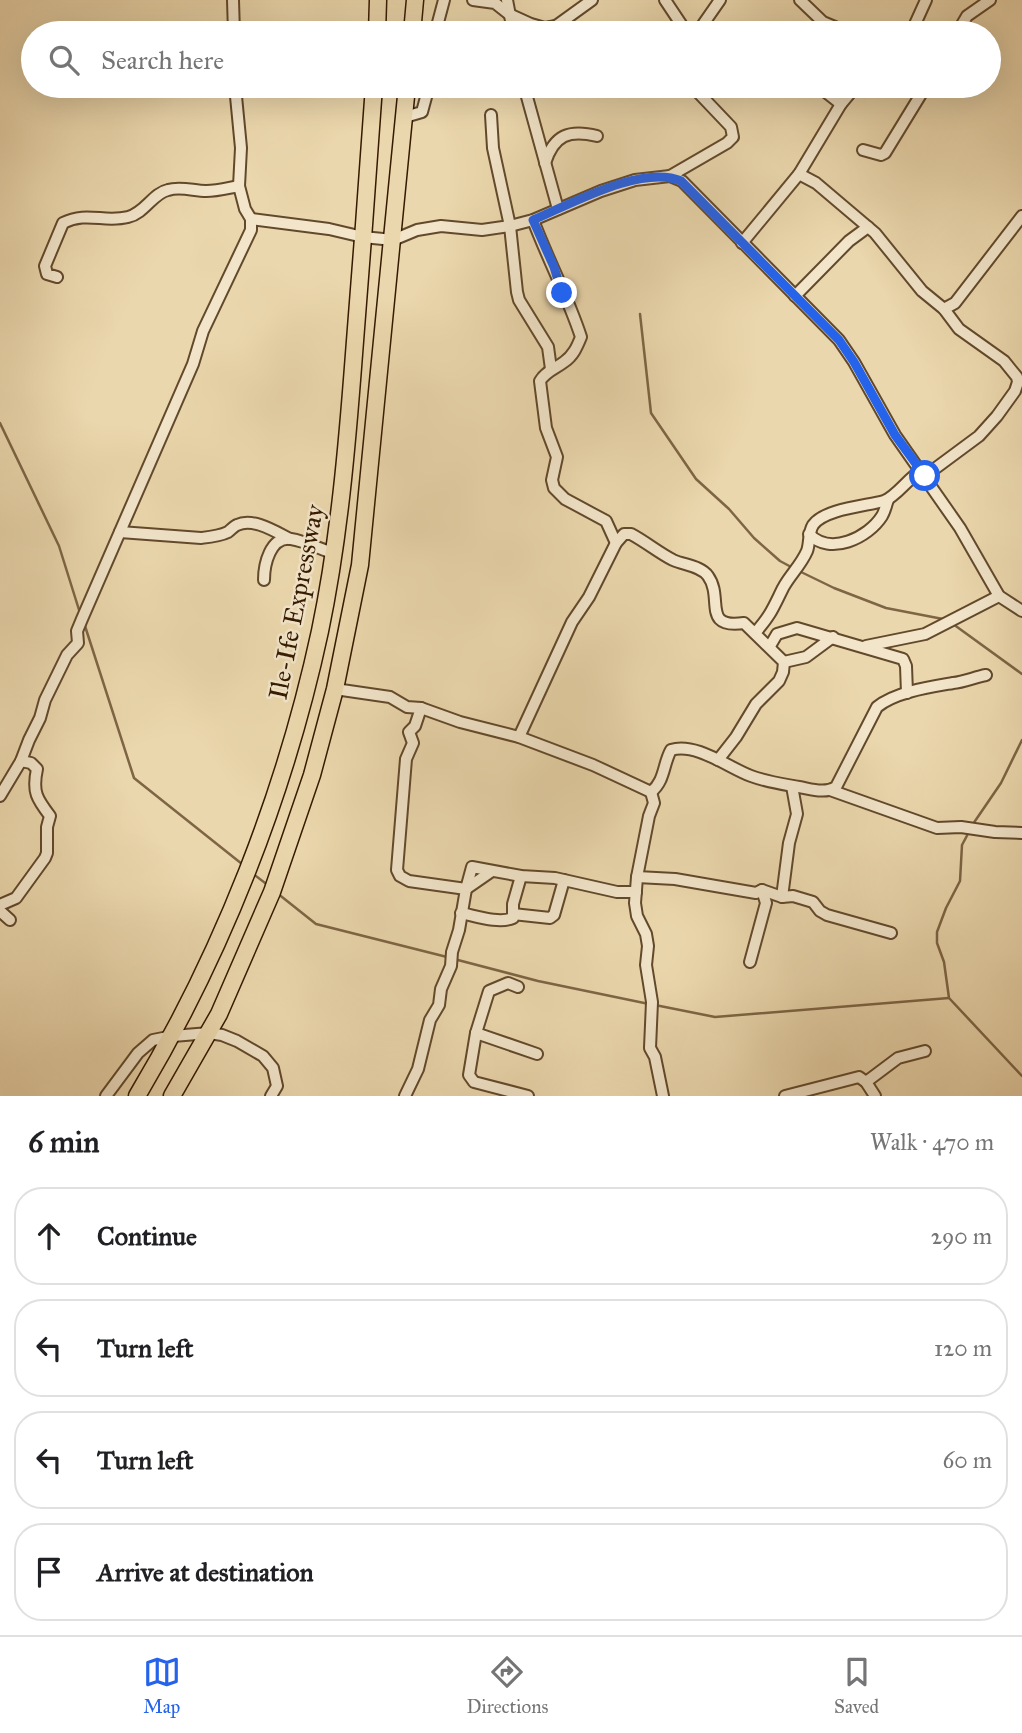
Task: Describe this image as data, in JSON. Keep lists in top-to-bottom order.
{
  "streets": {
    "highway": ["Ile-Ife Expressway"]
  },
  "page": {
    "search": "Search here",
    "heading": ["6 min", "Walk · 470 m"],
    "list": [
      ["Continue", "290 m"],
      ["Turn left", "120 m"],
      ["Turn left", "60 m"],
      "Arrive at destination"
    ],
    "nav": ["Map", "Directions", "Saved"]
  }
}
